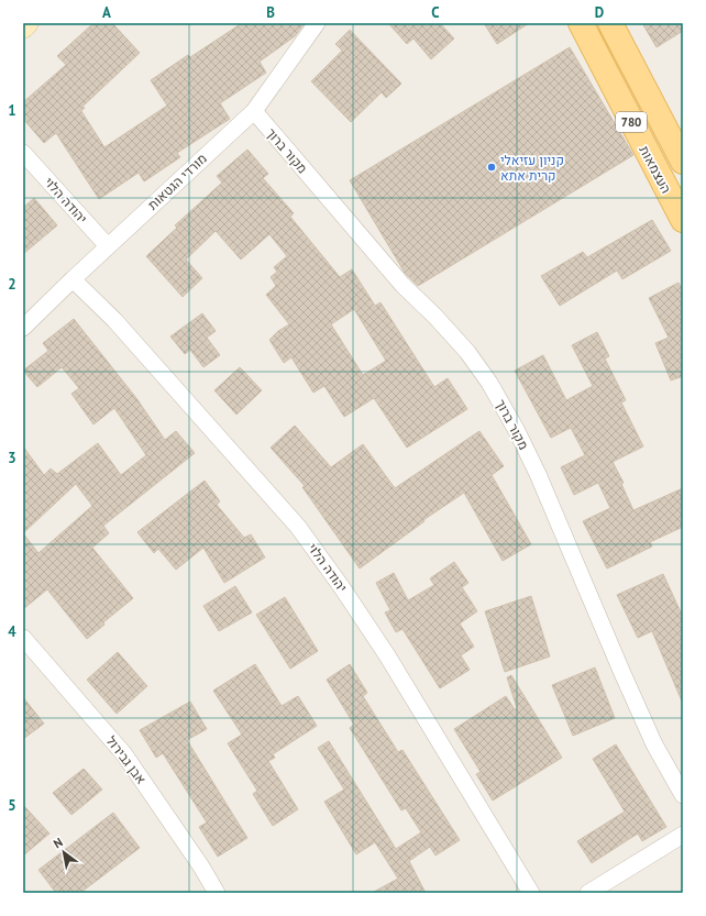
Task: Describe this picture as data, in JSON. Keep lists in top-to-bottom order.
{
  "streets": {
    "main road": ["780", "העצמאות"],
    "street": [
      "מקור ברוך",
      "מורדי הגטאות",
      "יהודה הלוי",
      "אבן גבירול"
    ]
  },
  "crossings": [
    ["מקור ברוך", "מורדי הגטאות"],
    ["מורדי הגטאות", "יהודה הלוי"]
  ],
  "places": ["קניון עזיאלי קרית אתא"],
  "north": "top left",
  "grid": {
    "columns": [
      "A",
      "B",
      "C",
      "D"
    ],
    "rows": [
      "1",
      "2",
      "3",
      "4",
      "5"
    ]
  }
}
